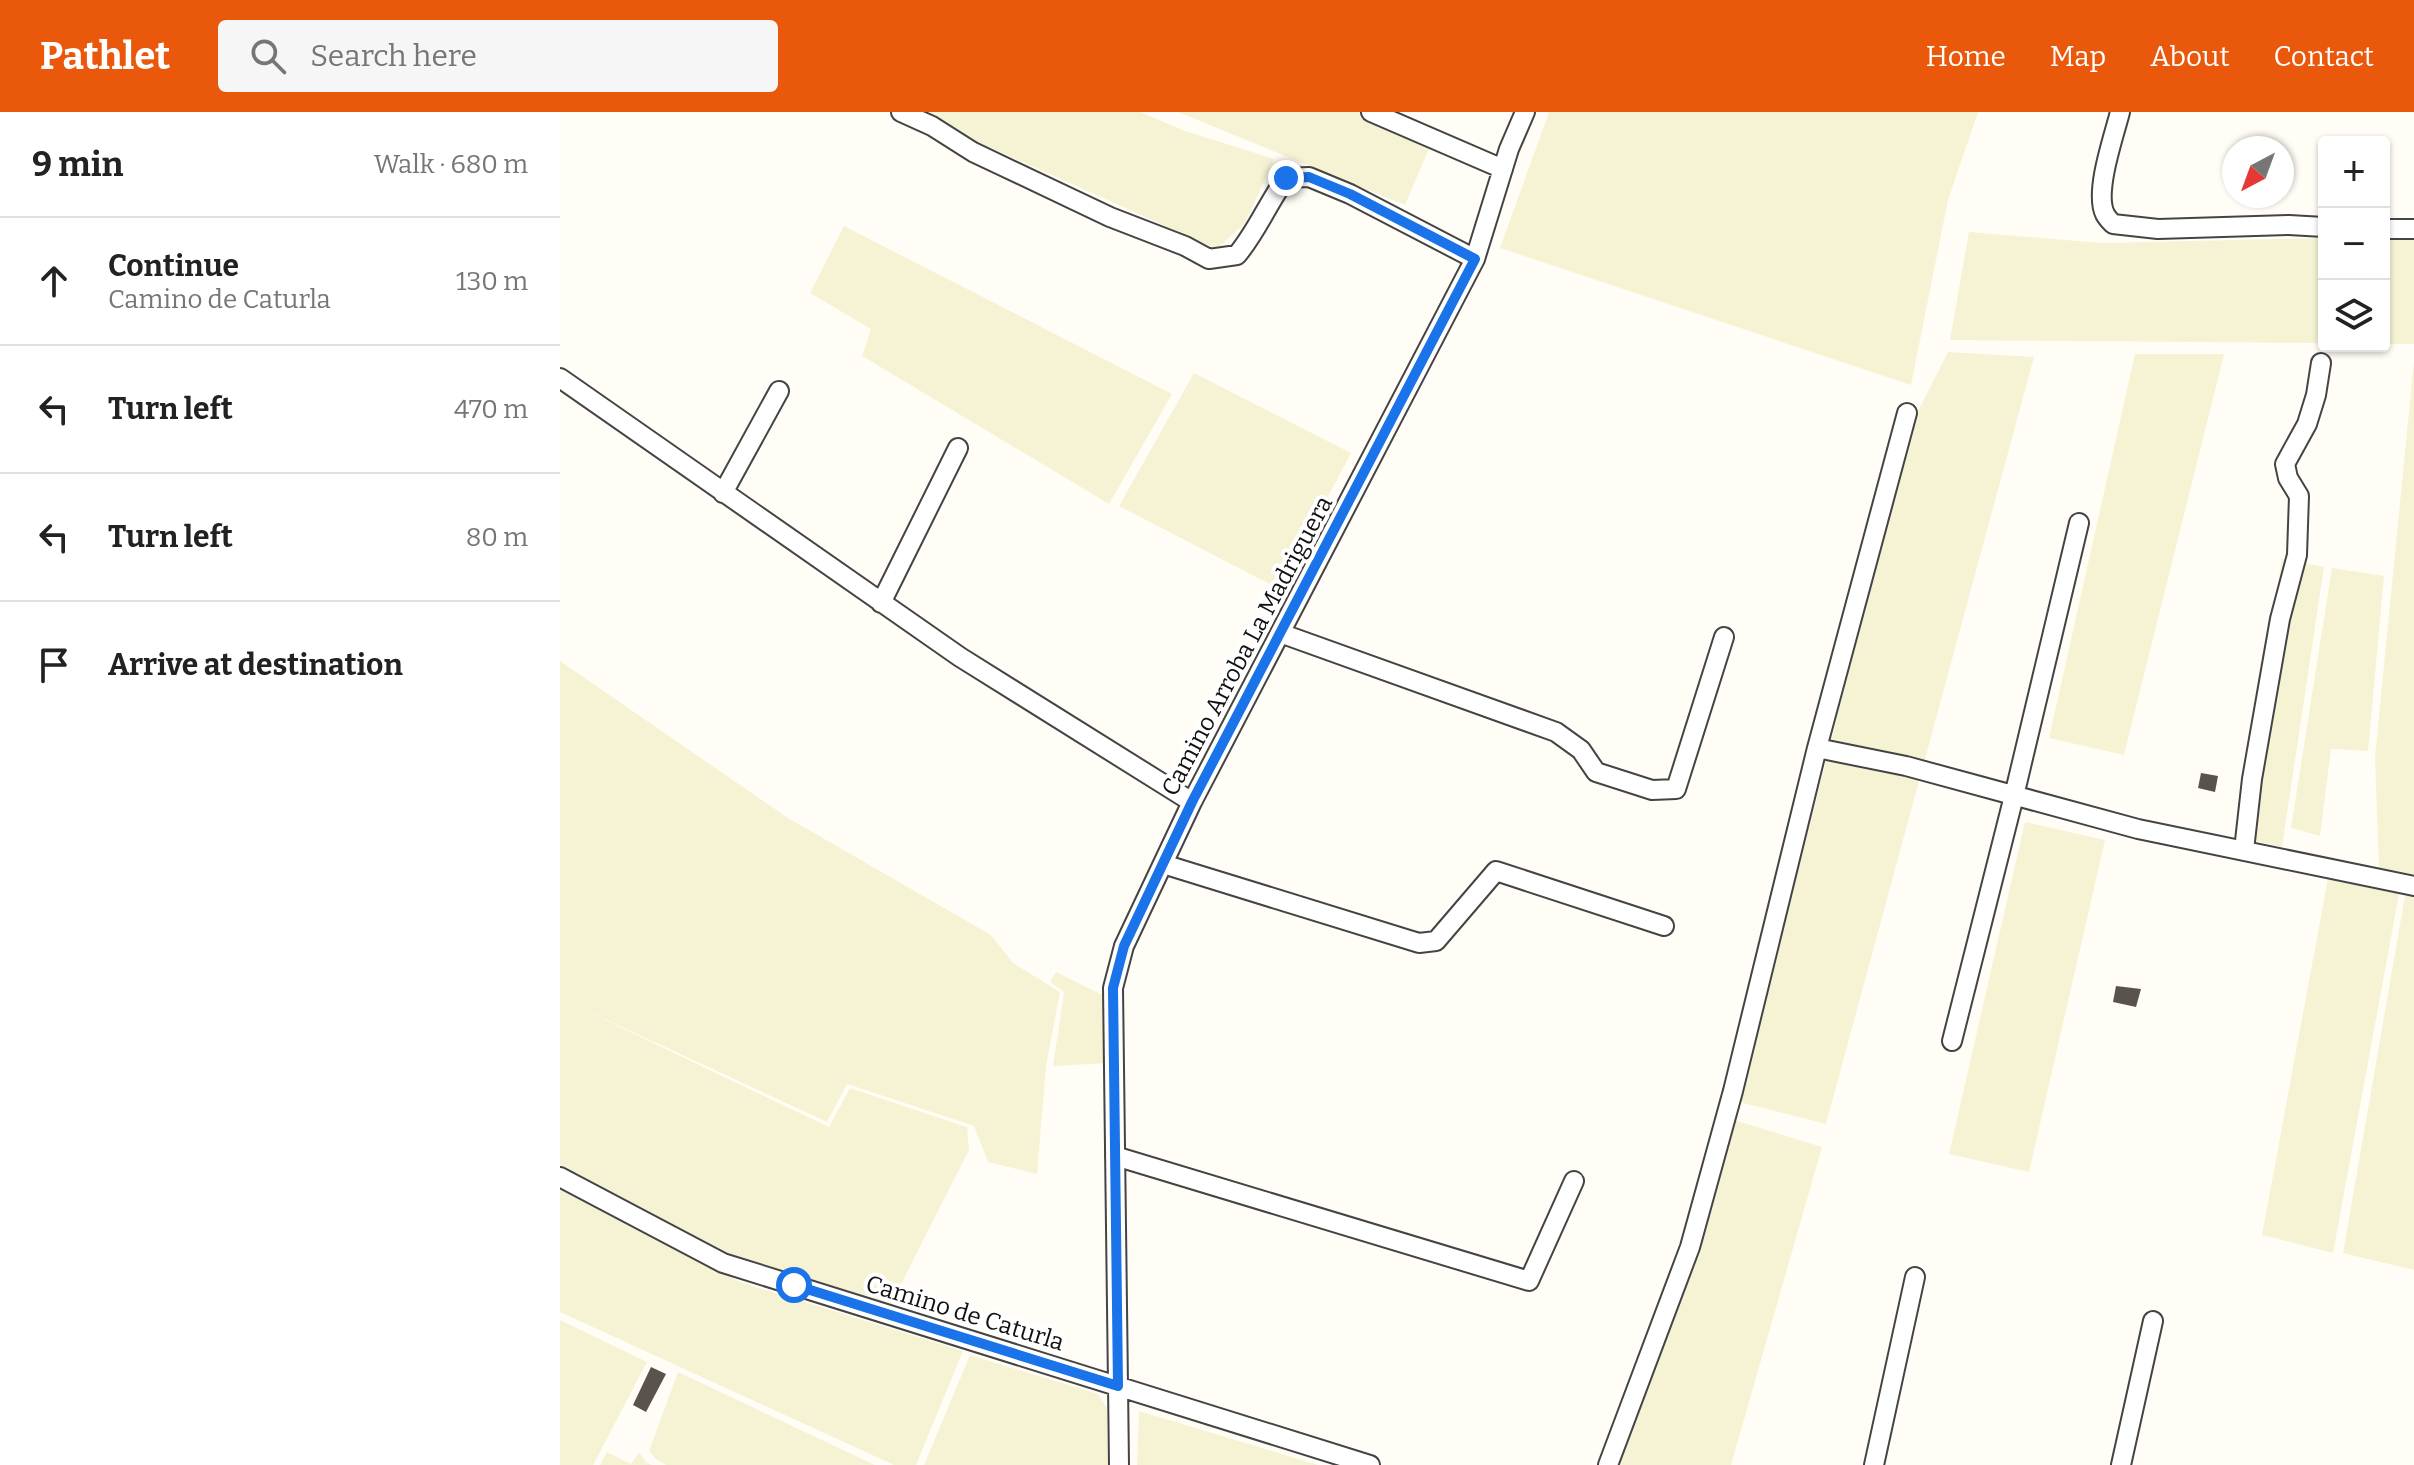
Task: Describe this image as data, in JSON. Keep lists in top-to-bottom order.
{
  "streets": {
    "street": ["Camino Arroba La Madriguera", "Camino de Caturla"]
  },
  "crossings": [
    ["Camino Arroba La Madriguera", "Camino de Caturla"]
  ],
  "north": "bottom left",
  "page": {
    "header": "Pathlet",
    "search": "Search here",
    "nav": [
      "Home",
      "Map",
      "About",
      "Contact"
    ],
    "heading": ["9 min", "Walk · 680 m"],
    "map_buttons": ["+", "−"],
    "list": [
      ["Continue", "Camino de Caturla", "130 m"],
      ["Turn left", "470 m"],
      ["Turn left", "80 m"],
      "Arrive at destination"
    ]
  }
}
